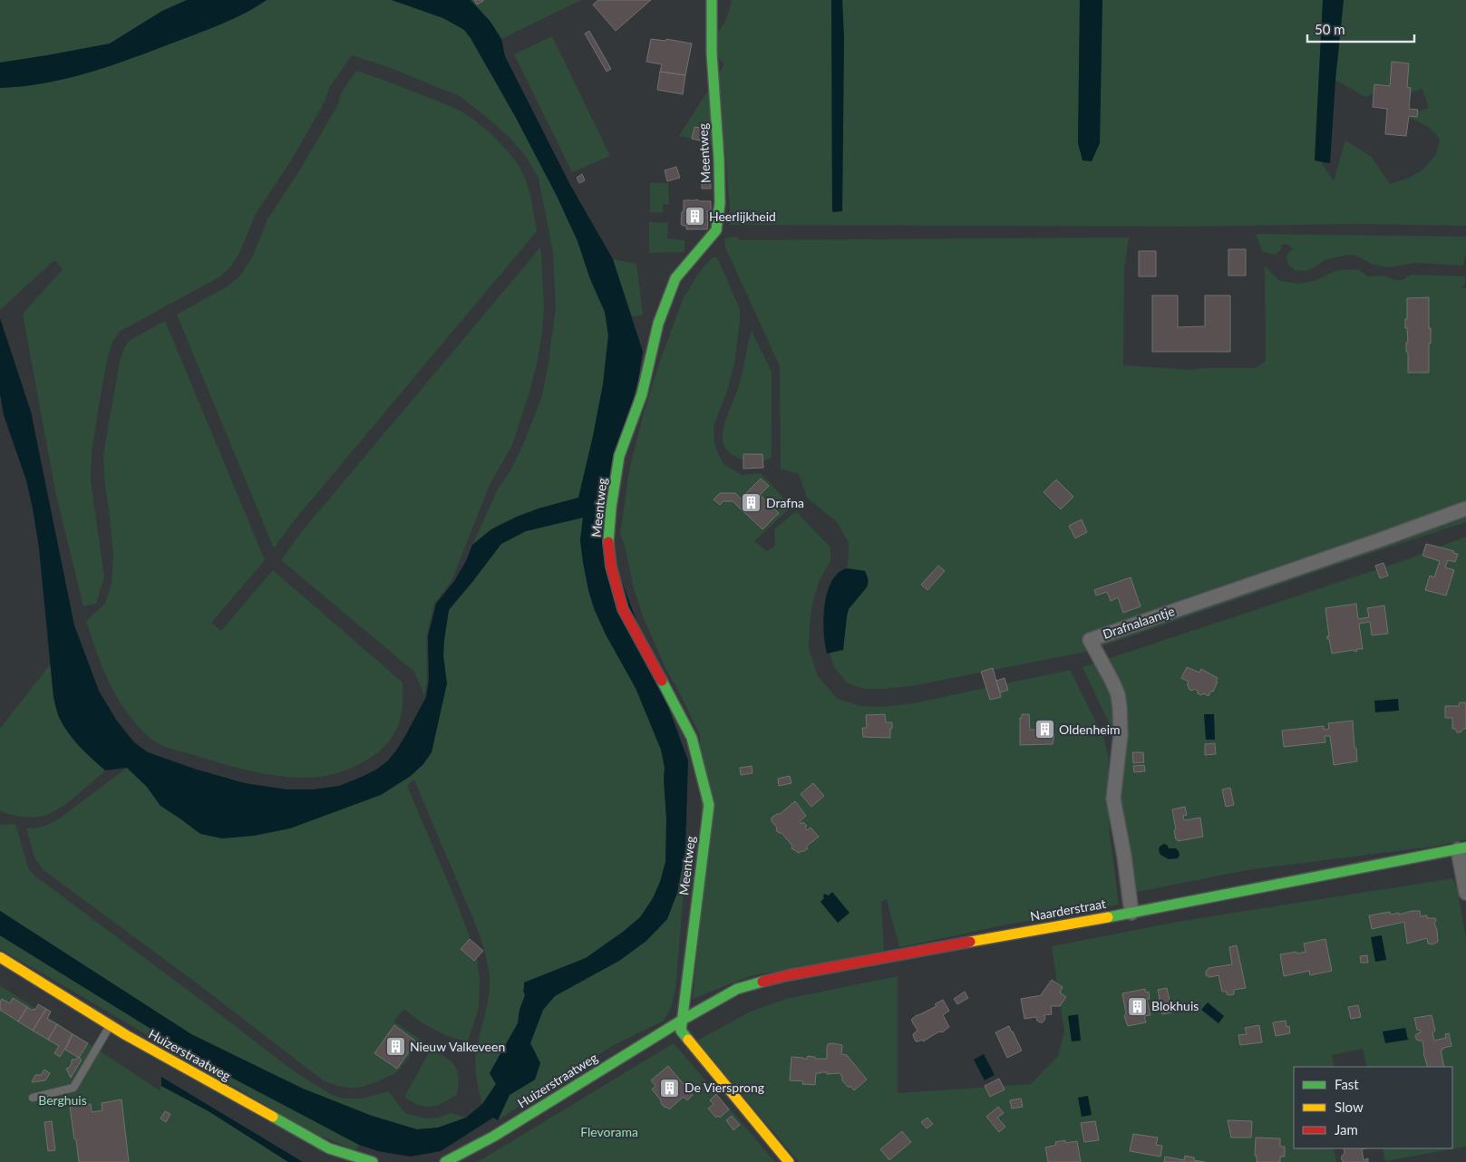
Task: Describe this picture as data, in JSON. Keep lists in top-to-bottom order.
{
  "streets": {
    "street": [
      "Meentweg",
      "Drafnalaantje",
      "Naarderstraat",
      "Huizerstraatweg"
    ]
  },
  "crossings": [
    ["Meentweg", "Naarderstraat"],
    ["Meentweg", "Huizerstraatweg"],
    ["Drafnalaantje", "Naarderstraat"],
    ["Naarderstraat", "Huizerstraatweg"]
  ],
  "parks": ["Berghuis", "Flevorama"],
  "places": {
    "building": [
      "Heerlijkheid",
      "Drafna",
      "Oldenheim",
      "Blokhuis",
      "Nieuw Valkeveen",
      "De Viersprong"
    ]
  },
  "legend": ["Fast", "Slow", "Jam"],
  "scale_bar": "50 m"
}
